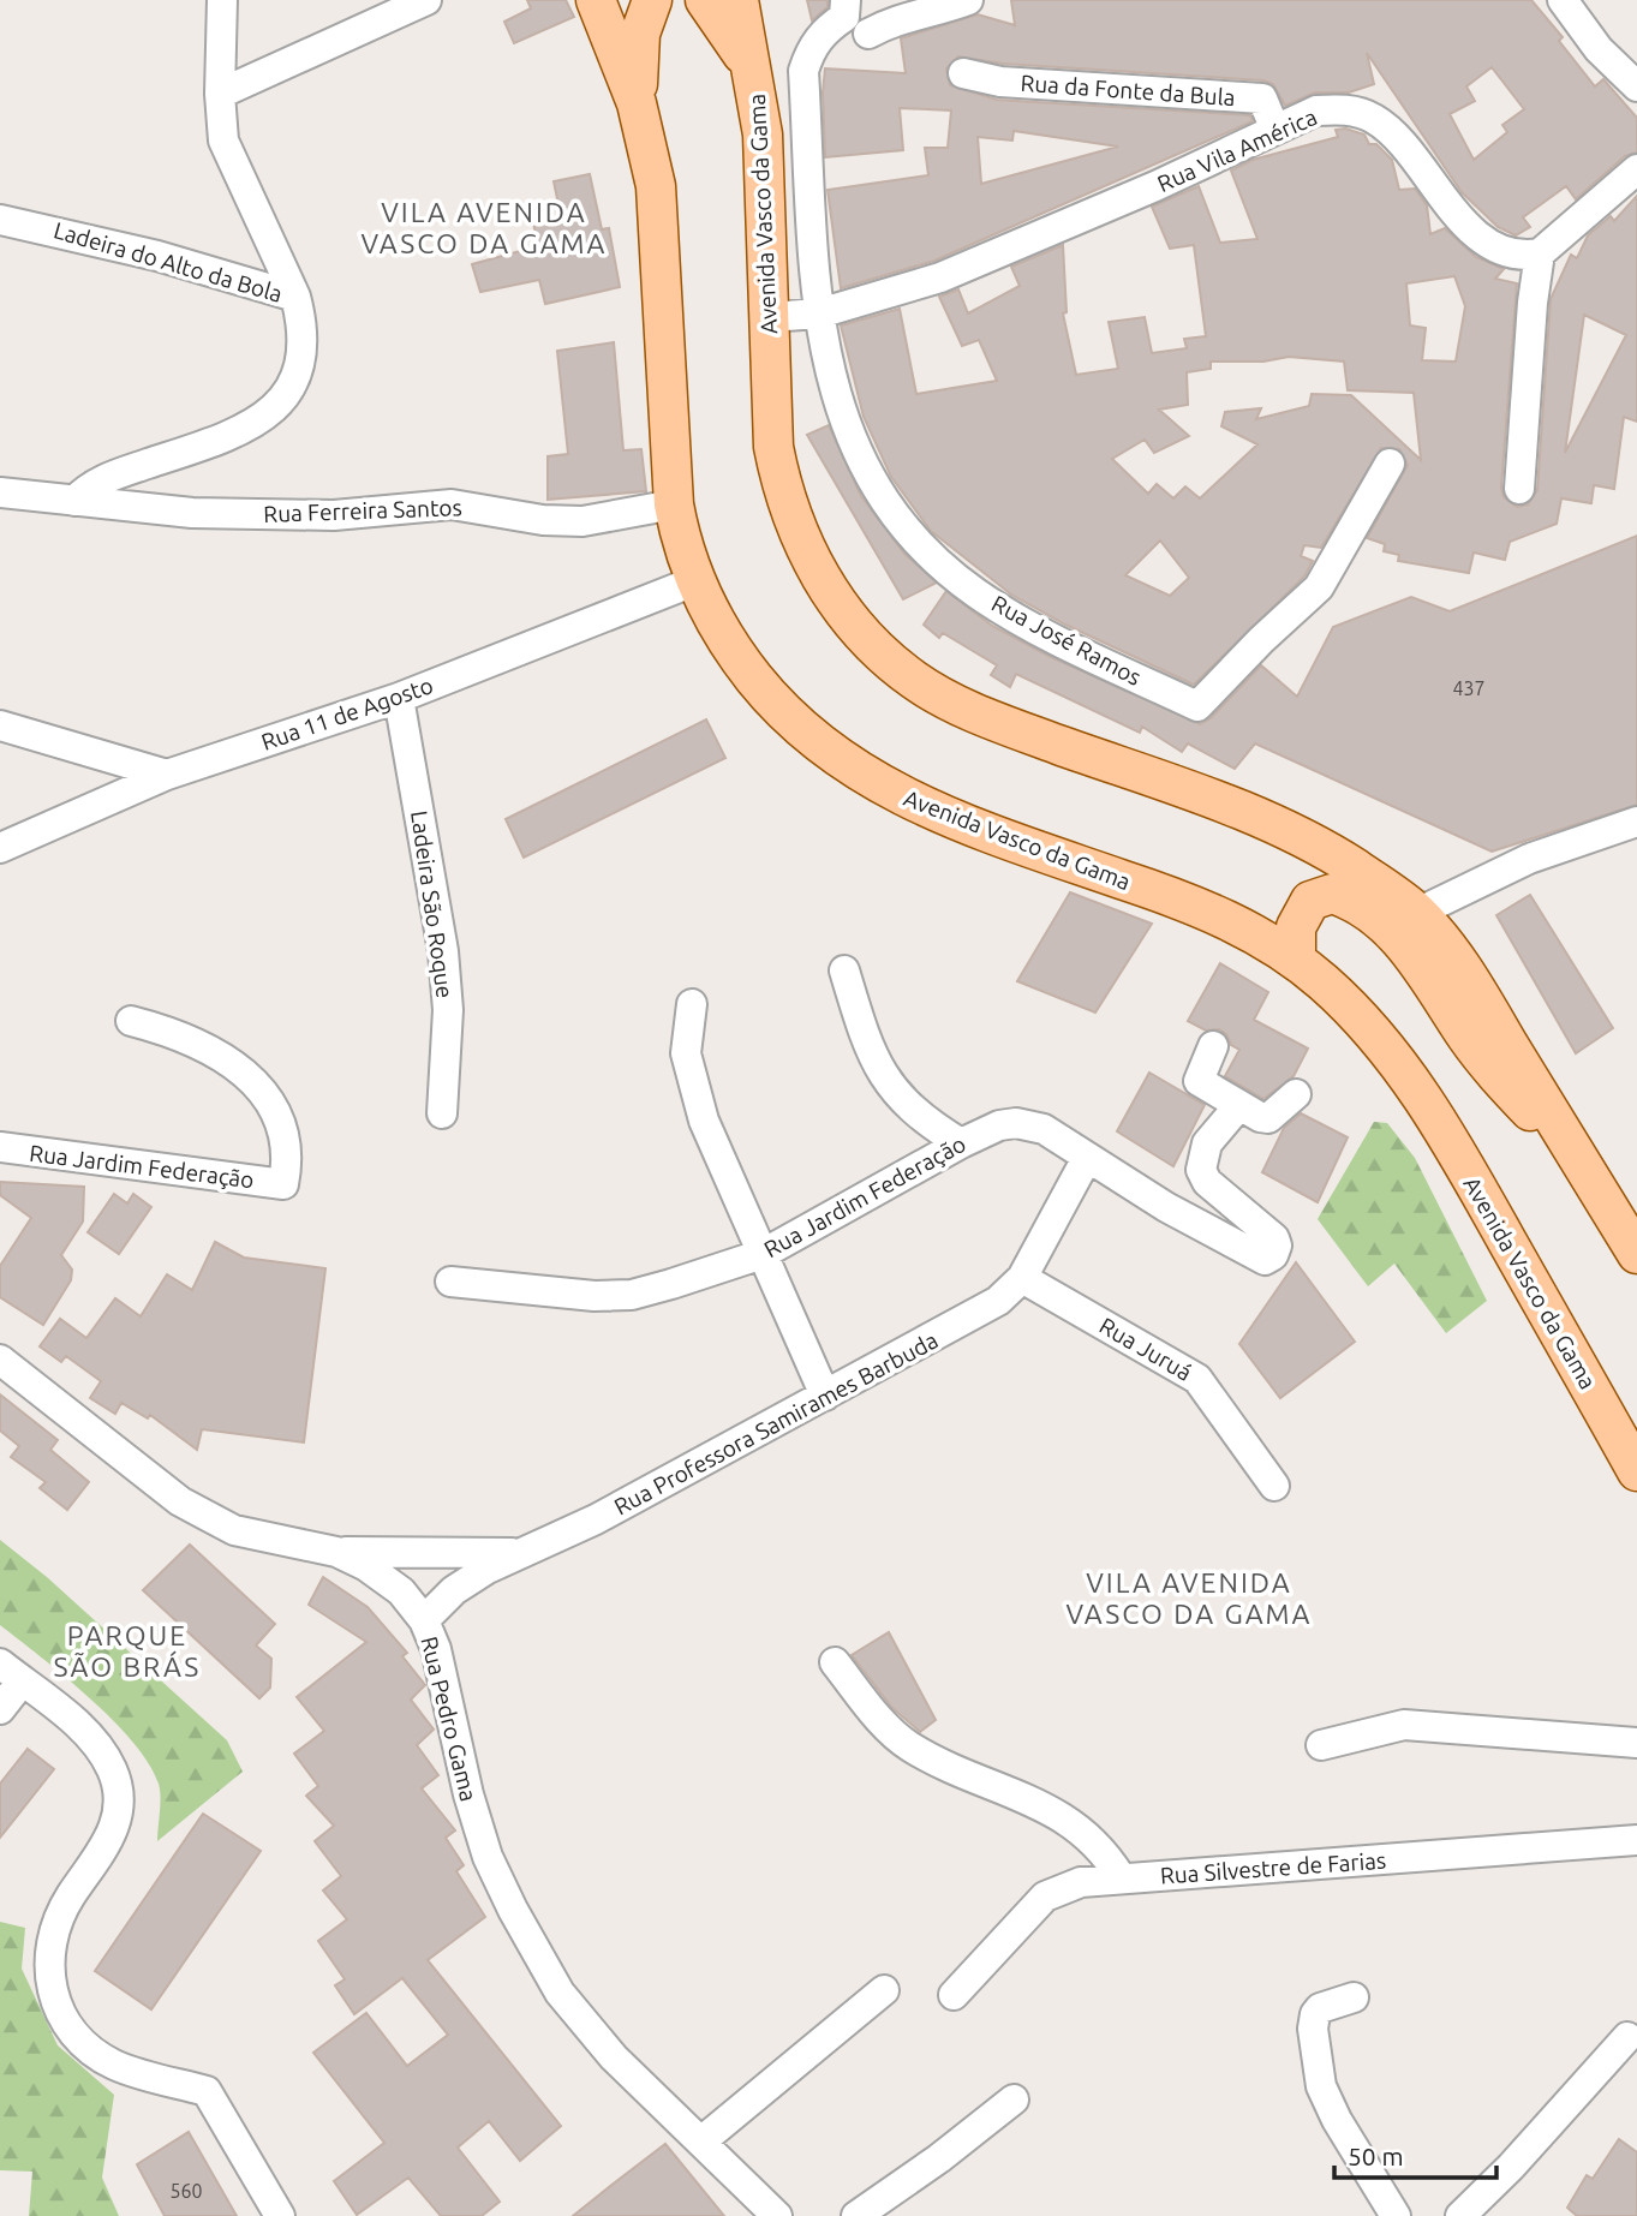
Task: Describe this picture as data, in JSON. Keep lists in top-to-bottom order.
{
  "streets": {
    "main road": ["Avenida Vasco da Gama"],
    "street": [
      "Rua da Fonte da Bula",
      "Rua Vila América",
      "Ladeira do Alto da Bola",
      "Rua Ferreira Santos",
      "Rua José Ramos",
      "Rua 11 de Agosto",
      "Ladeira São Roque",
      "Rua Jardim Federação",
      "Rua Juruá",
      "Rua Professora Samirames Barbuda",
      "Rua Pedro Gama",
      "Rua Silvestre de Farias"
    ]
  },
  "crossings": [
    ["Rua da Fonte da Bula", "Rua Vila América"],
    ["Rua Vila América", "Avenida Vasco da Gama"],
    ["Rua Vila América", "Rua José Ramos"],
    ["Avenida Vasco da Gama", "Rua Ferreira Santos"],
    ["Avenida Vasco da Gama", "Rua 11 de Agosto"],
    ["Ladeira do Alto da Bola", "Rua Ferreira Santos"],
    ["Rua 11 de Agosto", "Ladeira São Roque"],
    ["Rua Juruá", "Rua Professora Samirames Barbuda"],
    ["Rua Professora Samirames Barbuda", "Rua Pedro Gama"]
  ],
  "districts": ["VILA AVENIDA VASCO DA GAMA", "VILA AVENIDA VASCO DA GAMA", "PARQUE SÃO BRÁS"],
  "house_numbers": ["437", "560"],
  "scale_bar": "50 m"
}
